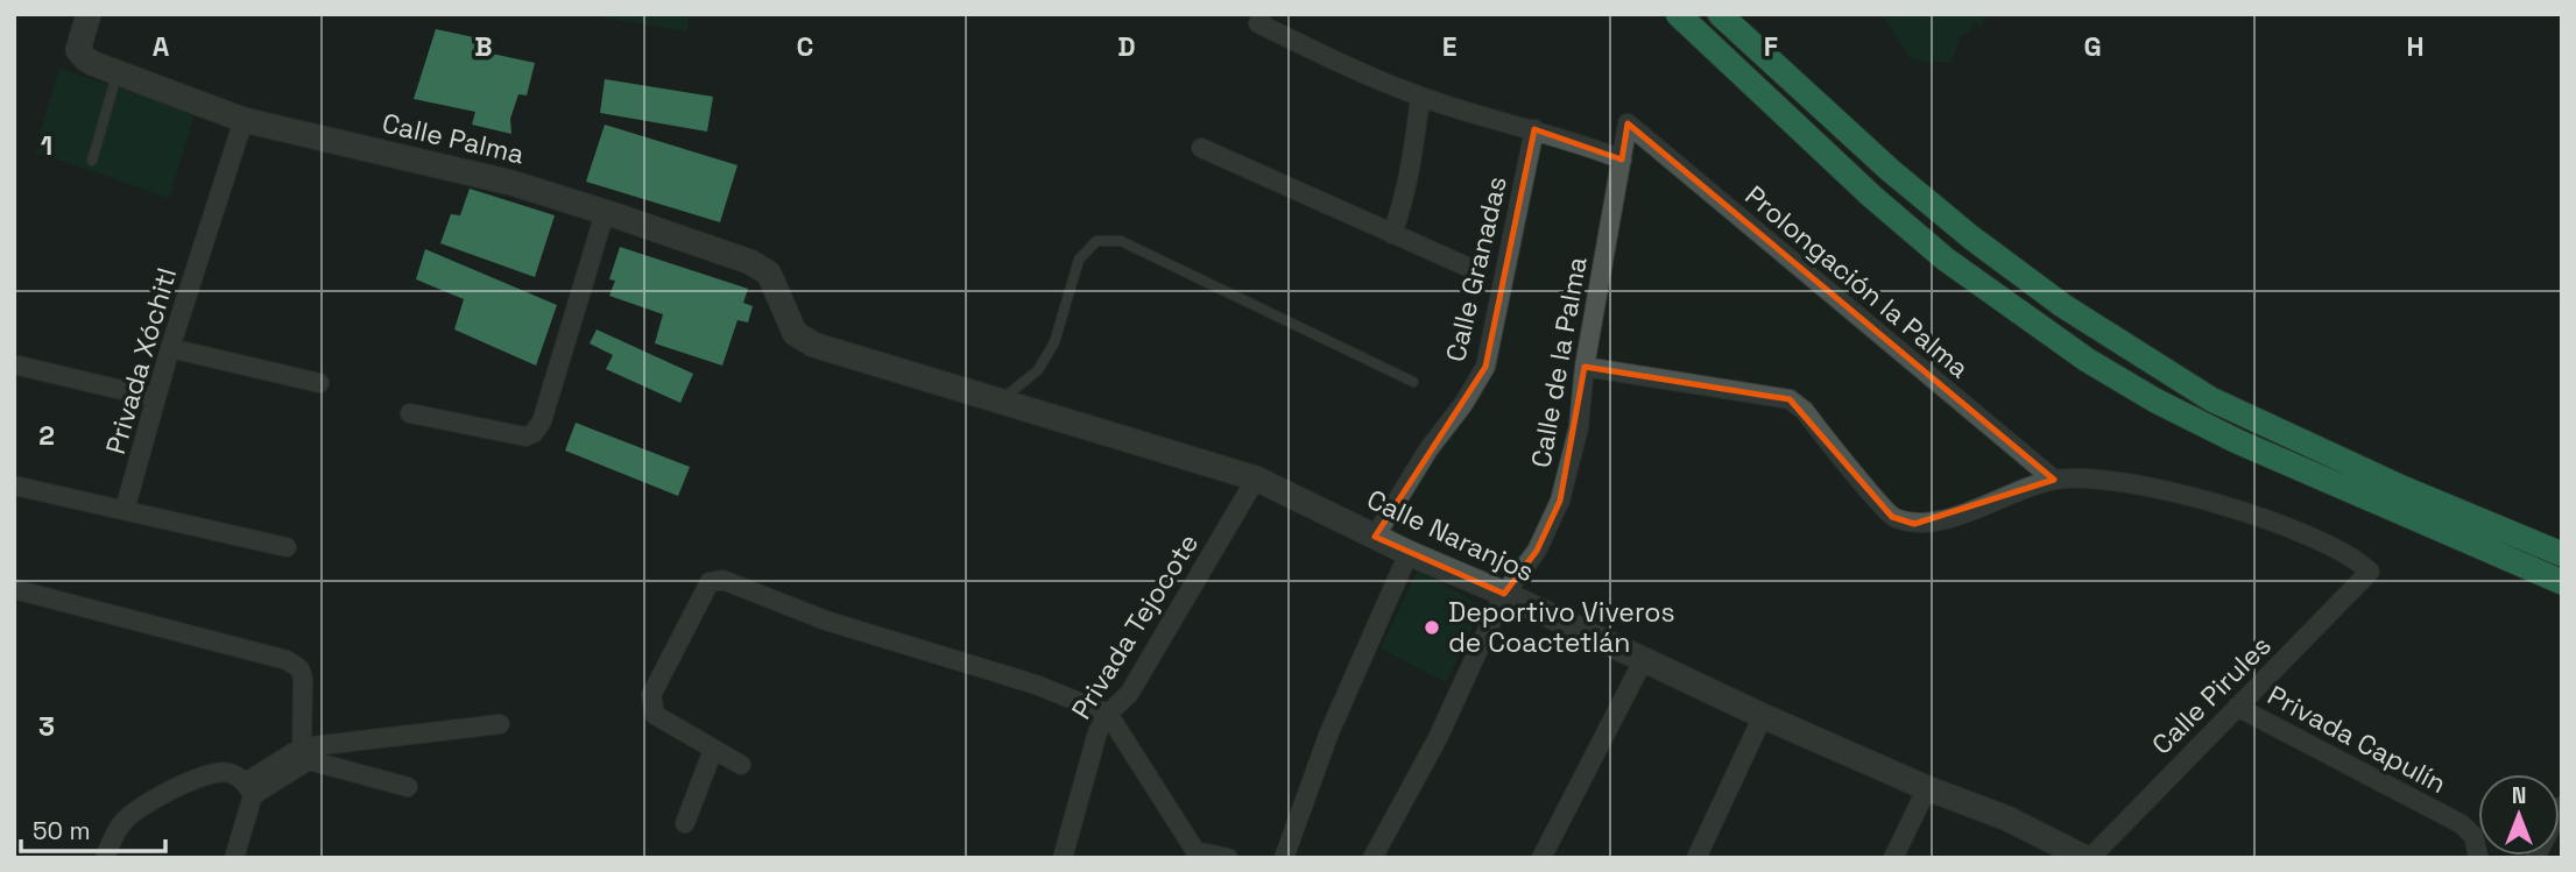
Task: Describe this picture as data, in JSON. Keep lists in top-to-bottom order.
{
  "streets": {
    "street": [
      "Calle Palma",
      "Calle Granadas",
      "Prolongación la Palma",
      "Privada Xóchitl",
      "Calle de la Palma",
      "Calle Naranjos",
      "Privada Tejocote",
      "Calle Pirules",
      "Privada Capulín"
    ]
  },
  "crossings": [
    ["Calle Palma", "Privada Xóchitl"],
    ["Calle Palma", "Calle Naranjos"],
    ["Calle Granadas", "Calle Naranjos"],
    ["Prolongación la Palma", "Calle de la Palma"],
    ["Prolongación la Palma", "Calle Pirules"],
    ["Calle de la Palma", "Calle Naranjos"],
    ["Calle Naranjos", "Privada Tejocote"],
    ["Calle Naranjos", "Calle Pirules"],
    ["Calle Pirules", "Privada Capulín"]
  ],
  "places": ["Deportivo Viveros de Coactetlán"],
  "scale_bar": "50 m",
  "north": "top",
  "grid": {
    "columns": [
      "A",
      "B",
      "C",
      "D",
      "E",
      "F",
      "G",
      "H"
    ],
    "rows": ["1", "2", "3"]
  }
}
